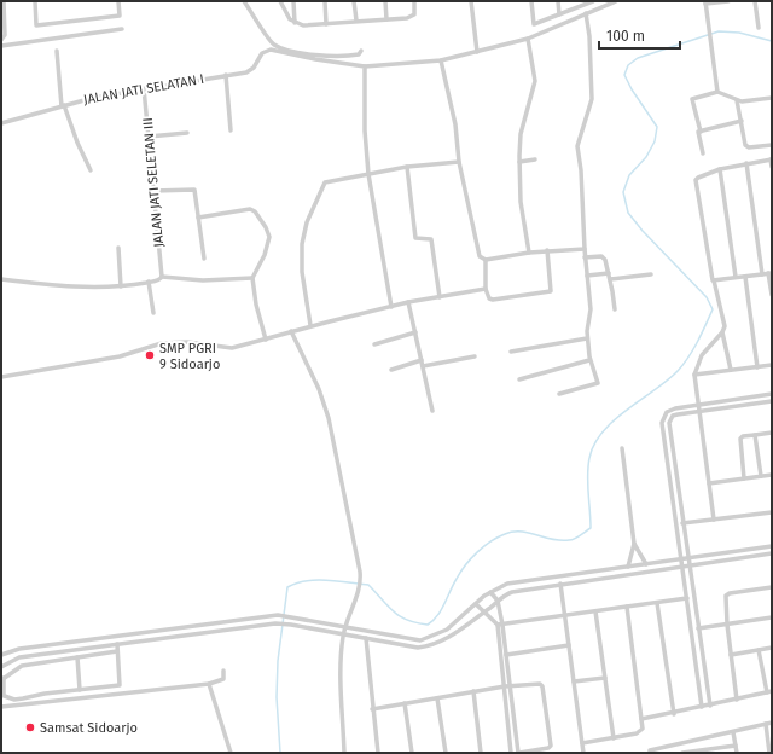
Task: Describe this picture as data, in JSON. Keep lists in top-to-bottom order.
{
  "streets": {
    "street": ["JALAN JATI SELATAN I", "JALAN JATI SELETAN III"]
  },
  "crossings": [
    ["JALAN JATI SELATAN I", "JALAN JATI SELETAN III"]
  ],
  "places": ["SMP PGRI 9 Sidoarjo", "Samsat Sidoarjo"],
  "scale_bar": "100 m"
}
